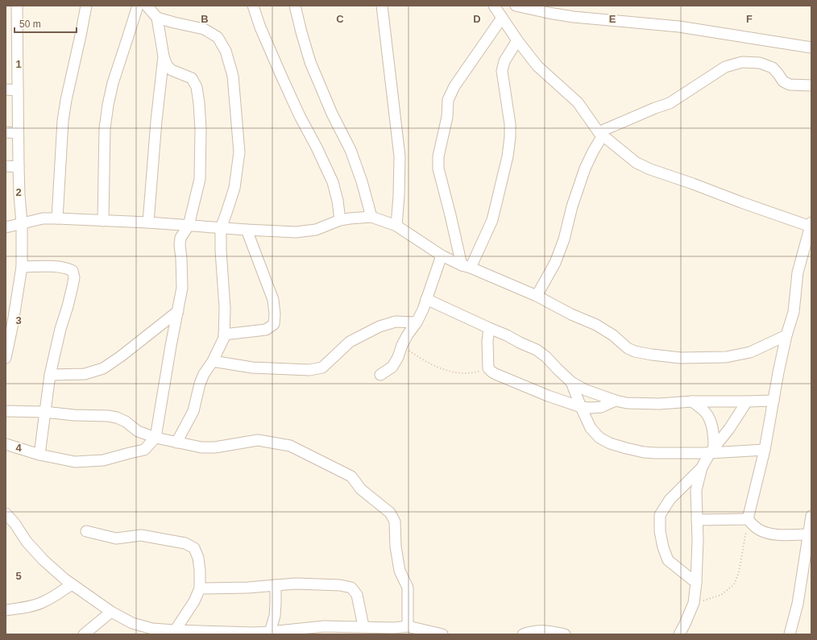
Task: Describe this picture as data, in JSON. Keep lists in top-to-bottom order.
{
  "scale_bar": "50 m",
  "grid": {
    "columns": [
      "B",
      "C",
      "D",
      "E",
      "F"
    ],
    "rows": [
      "1",
      "2",
      "3",
      "4",
      "5"
    ]
  }
}
